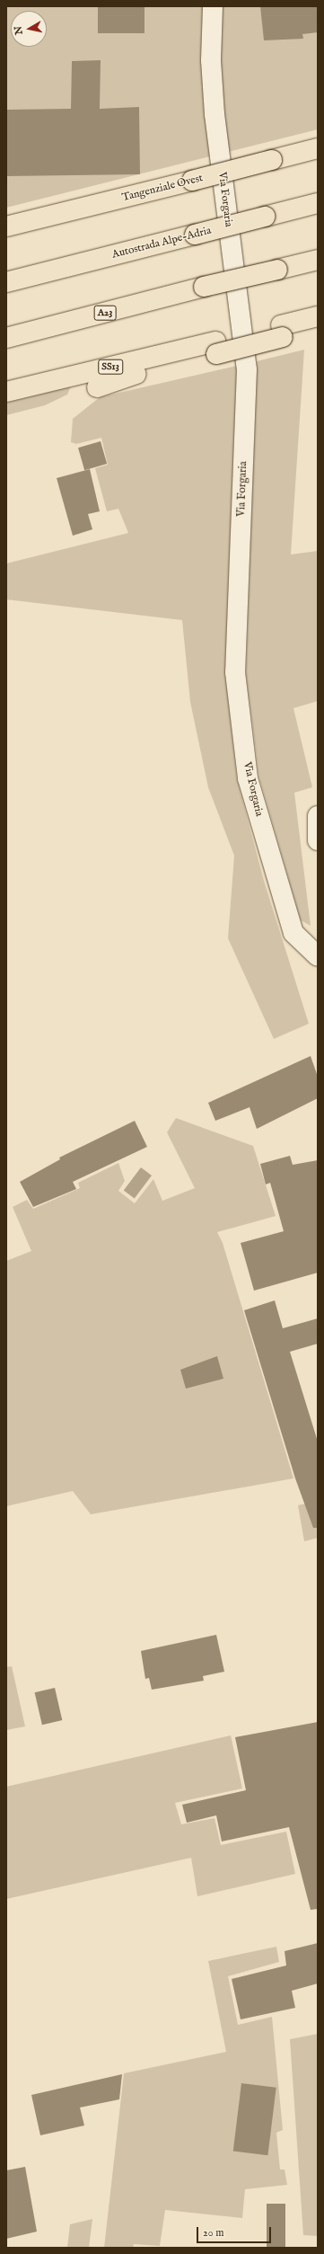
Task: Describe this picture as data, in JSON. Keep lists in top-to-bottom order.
{
  "streets": {
    "highway": [
      "Tangenziale Ovest",
      "Autostrada Alpe-Adria",
      "A23",
      "SS13"
    ],
    "street": ["Via Forgaria"]
  },
  "scale_bar": "20 m",
  "north": "left"
}
